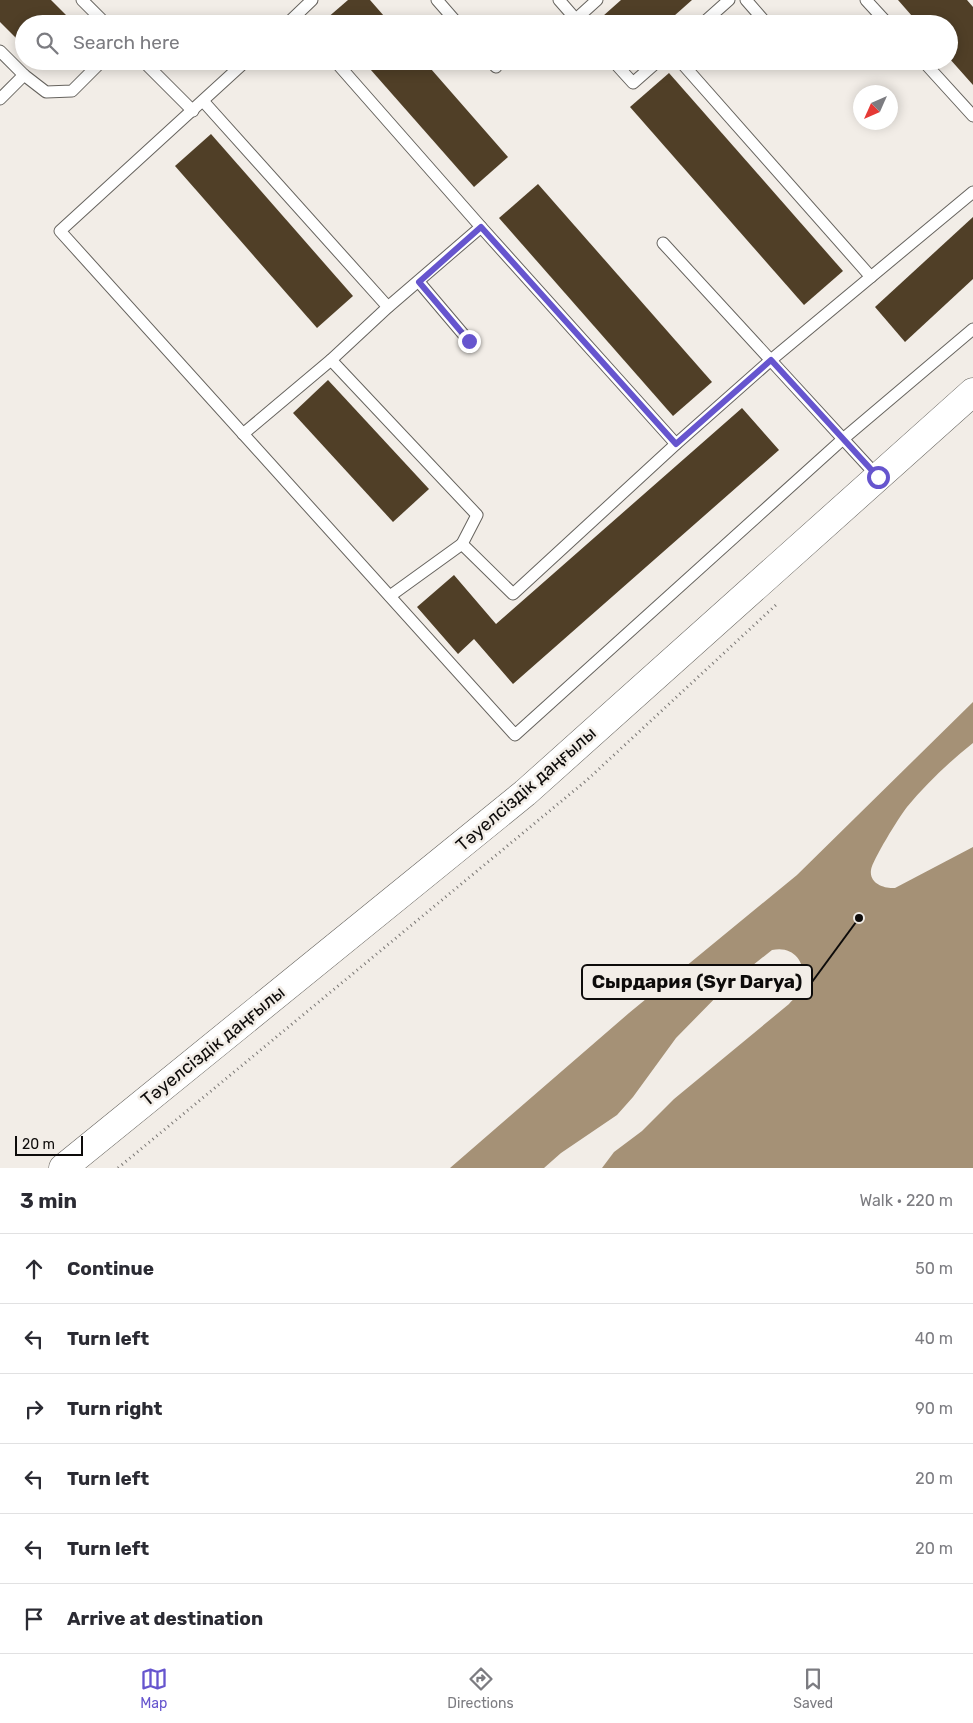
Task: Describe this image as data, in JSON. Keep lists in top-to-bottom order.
{
  "streets": {
    "street": ["Тәуелсіздік даңғылы"]
  },
  "places": ["Сырдария (Syr Darya)"],
  "scale_bar": "20 m",
  "north": "bottom left",
  "page": {
    "search": "Search here",
    "scale": "20 m",
    "heading": ["3 min", "Walk · 220 m"],
    "list": [
      ["Continue", "50 m"],
      ["Turn left", "40 m"],
      ["Turn right", "90 m"],
      ["Turn left", "20 m"],
      ["Turn left", "20 m"],
      "Arrive at destination"
    ],
    "nav": ["Map", "Directions", "Saved"]
  }
}
